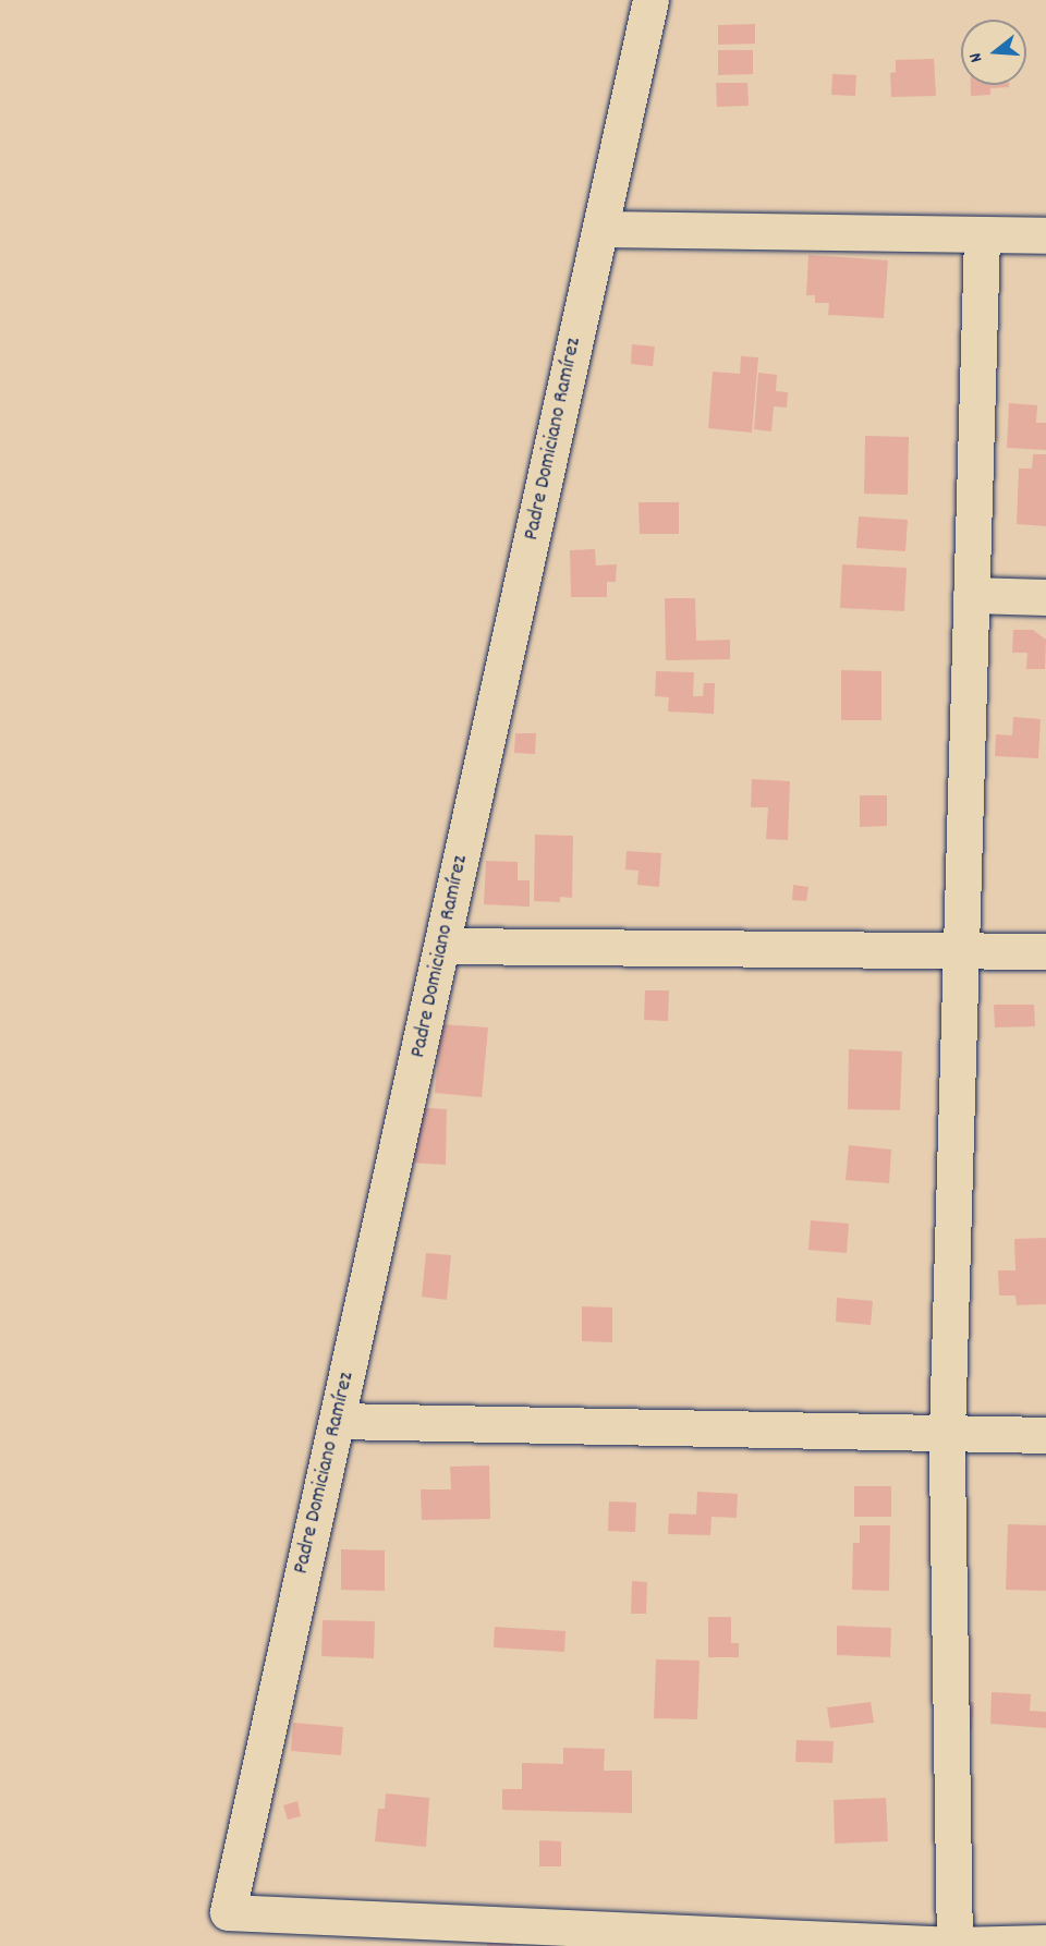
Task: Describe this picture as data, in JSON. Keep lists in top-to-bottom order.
{
  "streets": {
    "street": ["Padre Domiciano Ramírez"]
  },
  "north": "left"
}
